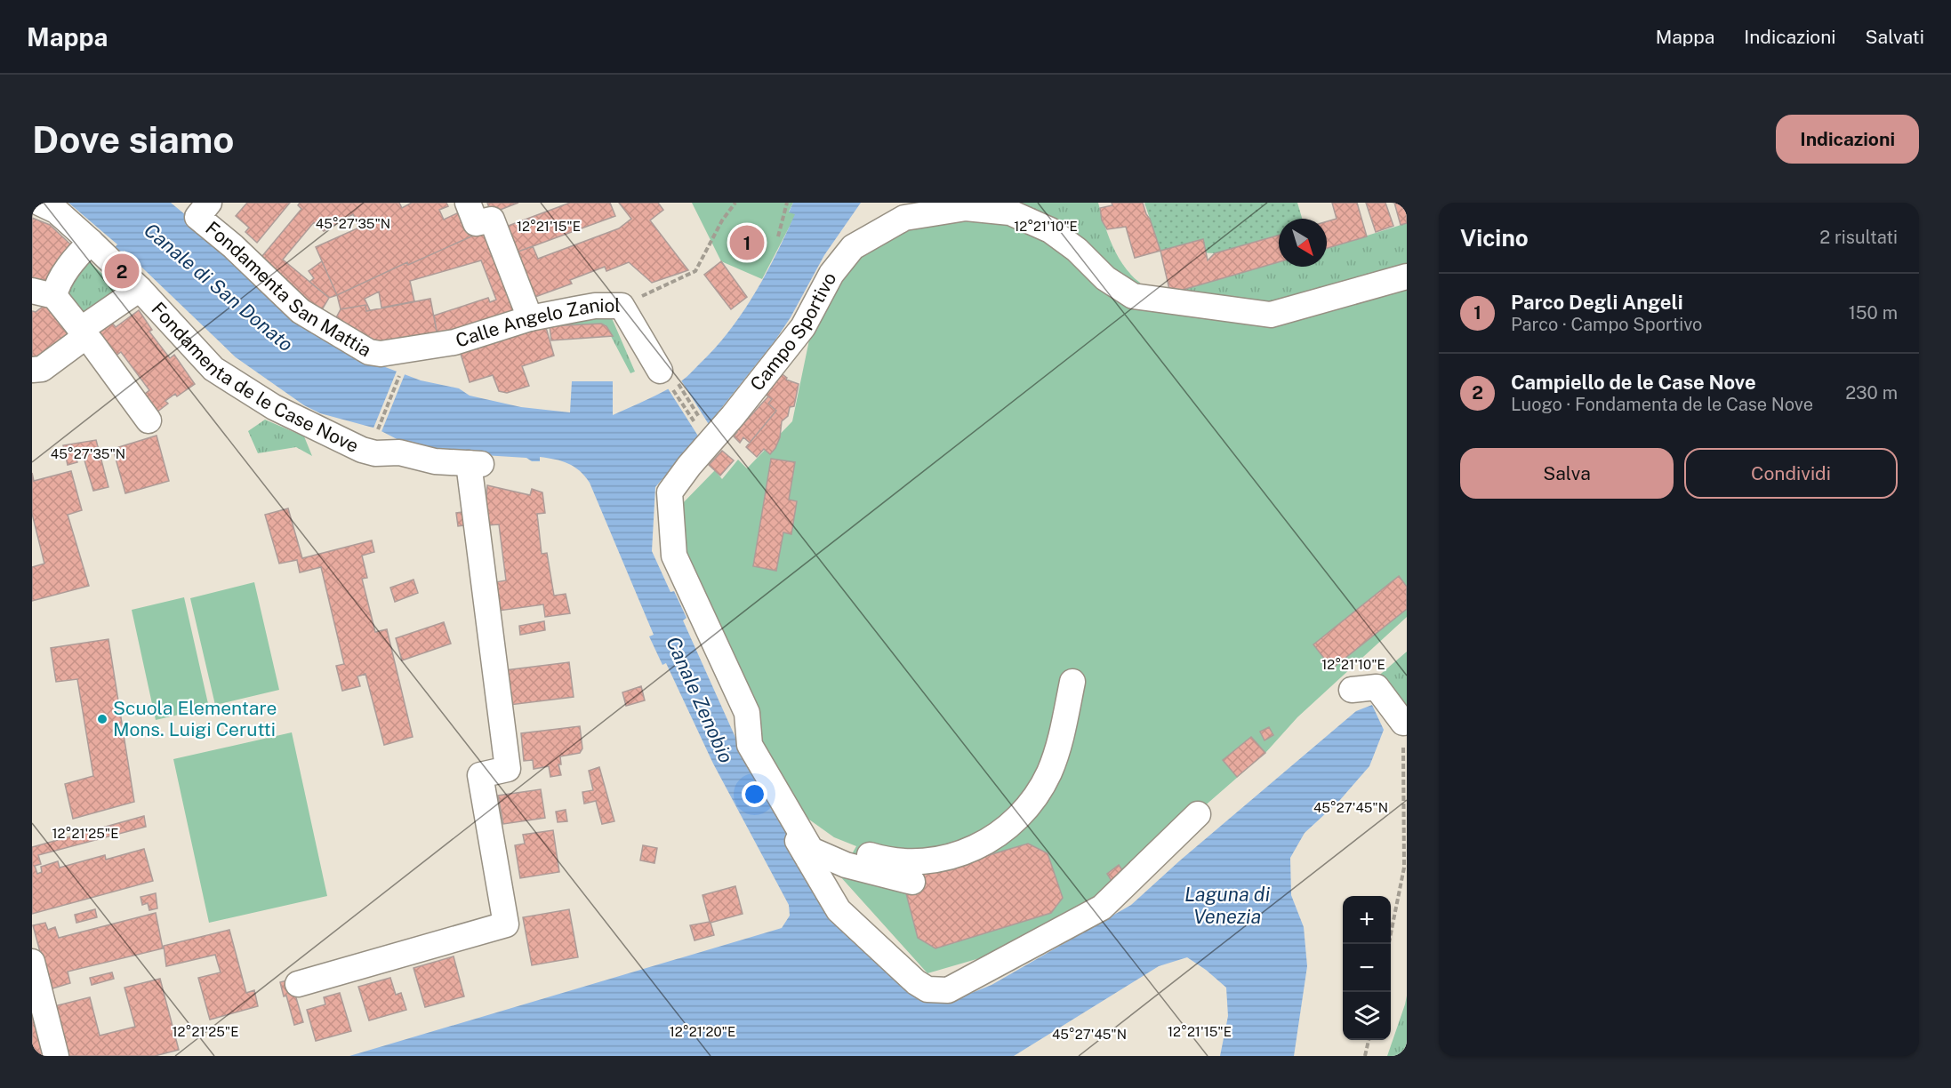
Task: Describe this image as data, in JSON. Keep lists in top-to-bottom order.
{
  "streets": {
    "street": [
      "Fondamenta San Mattia",
      "Calle Angelo Zaniol",
      "Campo Sportivo",
      "Fondamenta de le Case Nove"
    ]
  },
  "crossings": [
    ["Fondamenta San Mattia", "Calle Angelo Zaniol"]
  ],
  "water": ["Canale di San Donato", "Canale Zenobio", "Laguna di Venezia"],
  "places": ["Scuola Elementare Mons. Luigi Cerutti"],
  "north": "bottom right",
  "page": {
    "header": "Mappa",
    "nav": ["Mappa", "Indicazioni", "Salvati"],
    "buttons": [
      "Indicazioni",
      ["Salva", "Condividi"]
    ],
    "title": "Dove siamo",
    "heading": ["Vicino", "2 risultati"],
    "pins": ["1", "2"],
    "list": [
      {
        "mark": "1",
        "name": "Parco Degli Angeli",
        "note": "Parco · Campo Sportivo",
        "value": "150 m"
      },
      {
        "mark": "2",
        "name": "Campiello de le Case Nove",
        "note": "Luogo · Fondamenta de le Case Nove",
        "value": "230 m"
      }
    ],
    "map_buttons": ["+", "−"]
  },
  "coordinates": [
    "45°27'35\"N",
    "12°21'15\"E",
    "12°21'10\"E",
    "45°27'45\"N",
    "12°21'25\"E",
    "12°21'20\"E"
  ]
}
